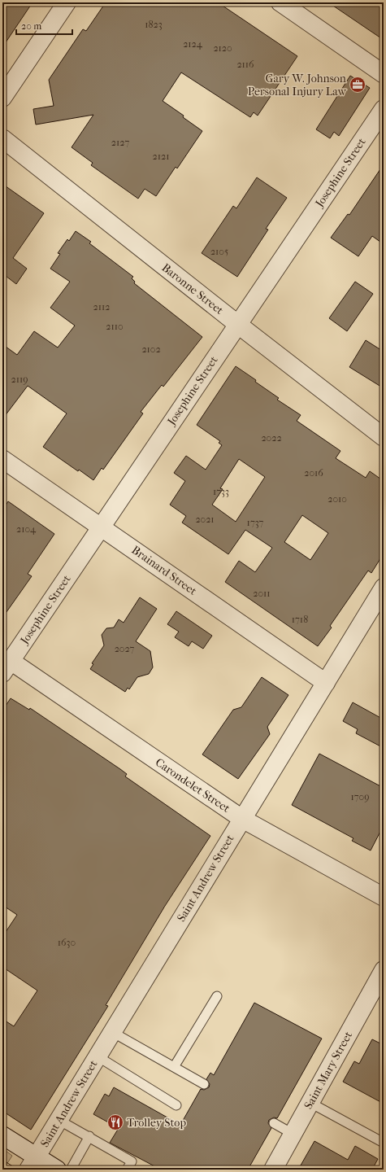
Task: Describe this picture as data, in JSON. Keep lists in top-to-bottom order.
{
  "streets": {
    "street": [
      "Josephine Street",
      "Baronne Street",
      "Brainard Street",
      "Carondelet Street",
      "Saint Andrew Street",
      "Saint Mary Street"
    ]
  },
  "crossings": [
    ["Josephine Street", "Baronne Street"],
    ["Josephine Street", "Brainard Street"],
    ["Josephine Street", "Carondelet Street"],
    ["Brainard Street", "Saint Andrew Street"],
    ["Carondelet Street", "Saint Andrew Street"]
  ],
  "places": {
    "office": ["Gary W. Johnson Personal Injury Law"],
    "restaurant": ["Trolley Stop"]
  },
  "house_numbers": [
    "1823",
    "2124",
    "2120",
    "2116",
    "2127",
    "2121",
    "2105",
    "2112",
    "2110",
    "2102",
    "2119",
    "2022",
    "2016",
    "1733",
    "2010",
    "2021",
    "1737",
    "2104",
    "2011",
    "1718",
    "2027",
    "1709",
    "1630"
  ],
  "scale_bar": "20 m"
}
